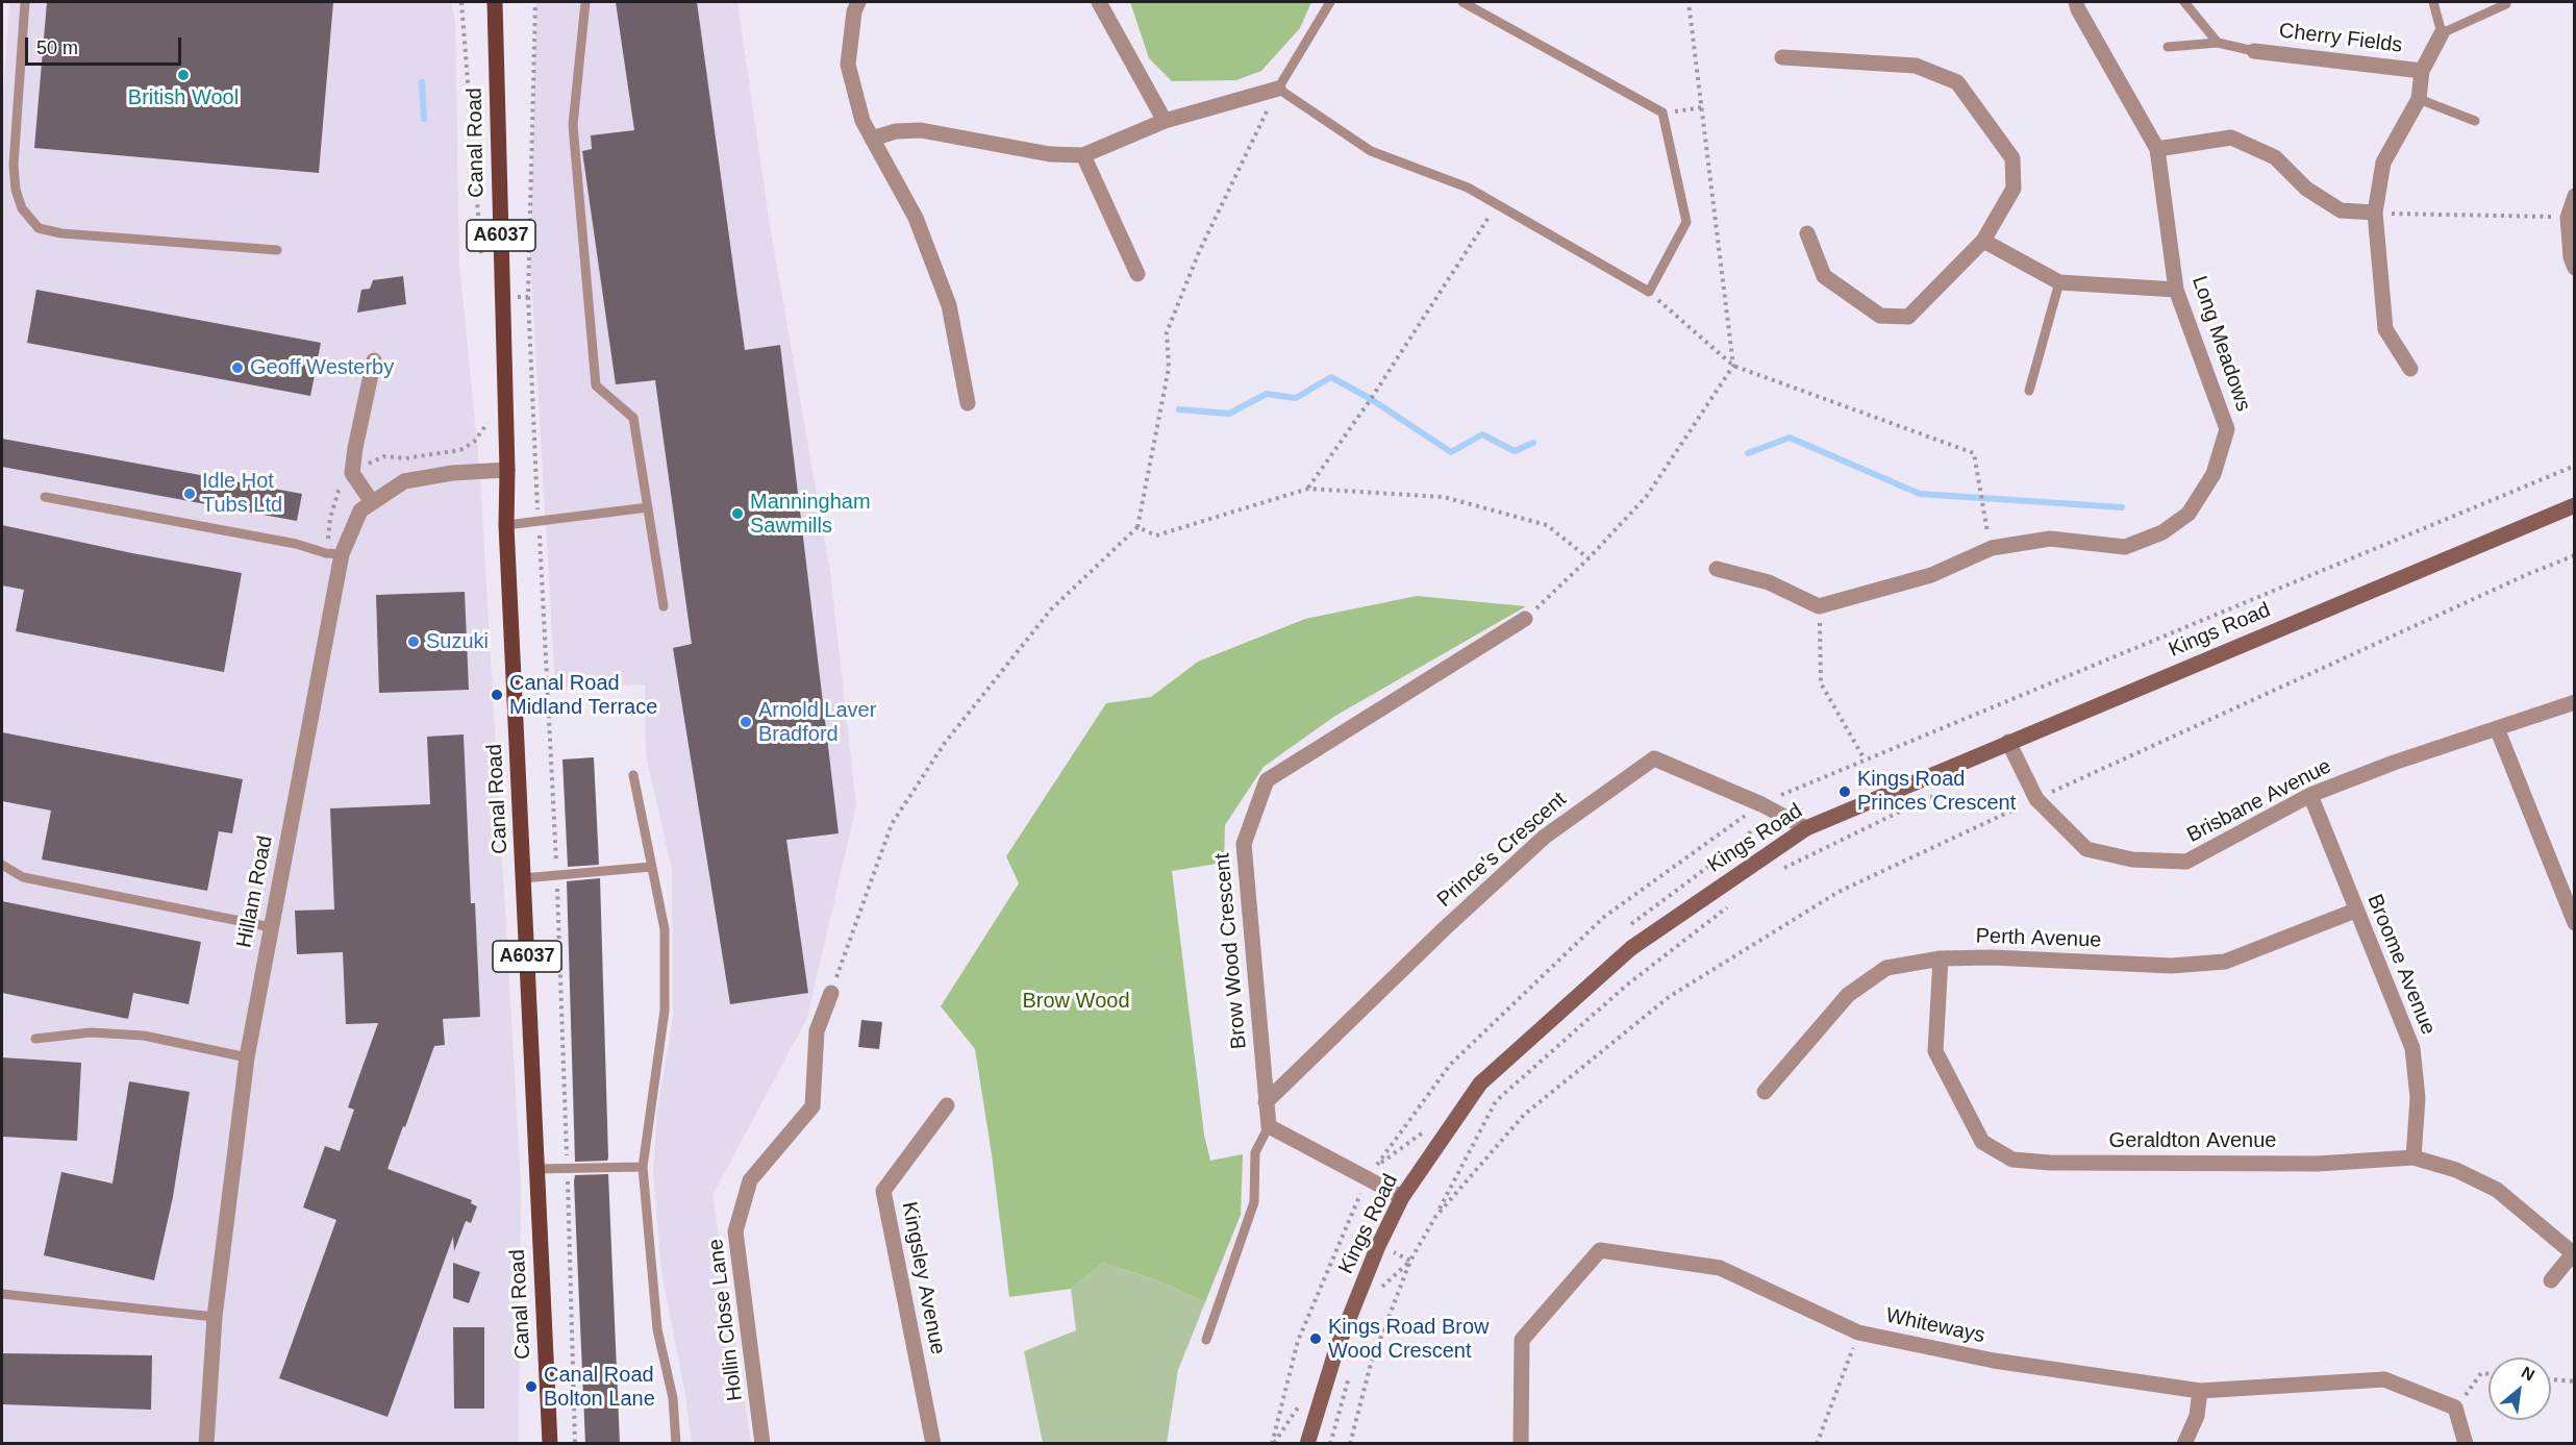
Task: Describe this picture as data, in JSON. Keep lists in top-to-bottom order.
{
  "streets": {
    "main road": ["Canal Road", "A6037"],
    "street": [
      "Cherry Fields",
      "Long Meadows",
      "Kings Road",
      "Brisbane Avenue",
      "Prince's Crescent",
      "Hillam Road",
      "Perth Avenue",
      "Brow Wood Crescent",
      "Broome Avenue",
      "Geraldton Avenue",
      "Kingsley Avenue",
      "Hollin Close Lane",
      "Whiteways"
    ]
  },
  "crossings": [
    ["Canal Road", "Hillam Road"],
    ["Kings Road", "Brisbane Avenue"],
    ["Kings Road", "Prince's Crescent"],
    ["Brisbane Avenue", "Broome Avenue"],
    ["Prince's Crescent", "Brow Wood Crescent"],
    ["Perth Avenue", "Broome Avenue"],
    ["Perth Avenue", "Geraldton Avenue"],
    ["Broome Avenue", "Geraldton Avenue"]
  ],
  "parks": ["Brow Wood"],
  "places": [
    "British Wool",
    "Geoff Westerby",
    "Idle Hot Tubs Ltd",
    "Manningham Sawmills",
    "Suzuki",
    "Canal Road Midland Terrace",
    "Arnold Laver Bradford",
    "Kings Road Princes Crescent",
    "Kings Road Brow Wood Crescent",
    "Canal Road Bolton Lane"
  ],
  "scale_bar": "50 m",
  "north": "top right"
}
